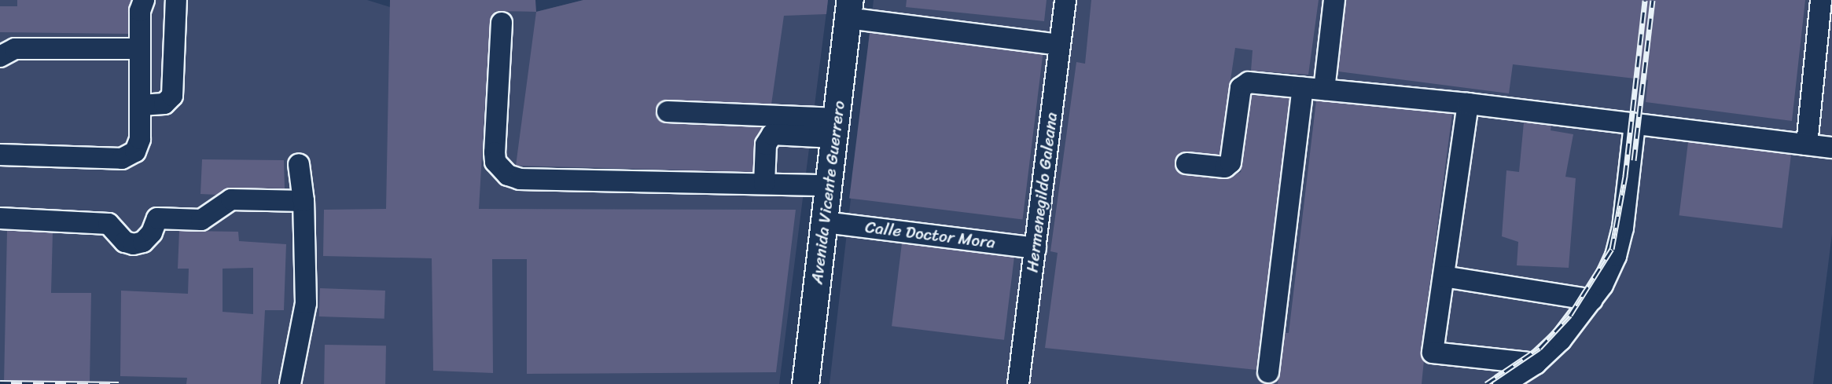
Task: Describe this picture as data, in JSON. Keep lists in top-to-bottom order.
{
  "streets": {
    "main road": ["Avenida Vicente Guerrero"],
    "street": ["Hermenegildo Galeana", "Calle Doctor Mora"]
  },
  "crossings": [
    ["Avenida Vicente Guerrero", "Calle Doctor Mora"],
    ["Hermenegildo Galeana", "Calle Doctor Mora"]
  ]
}
